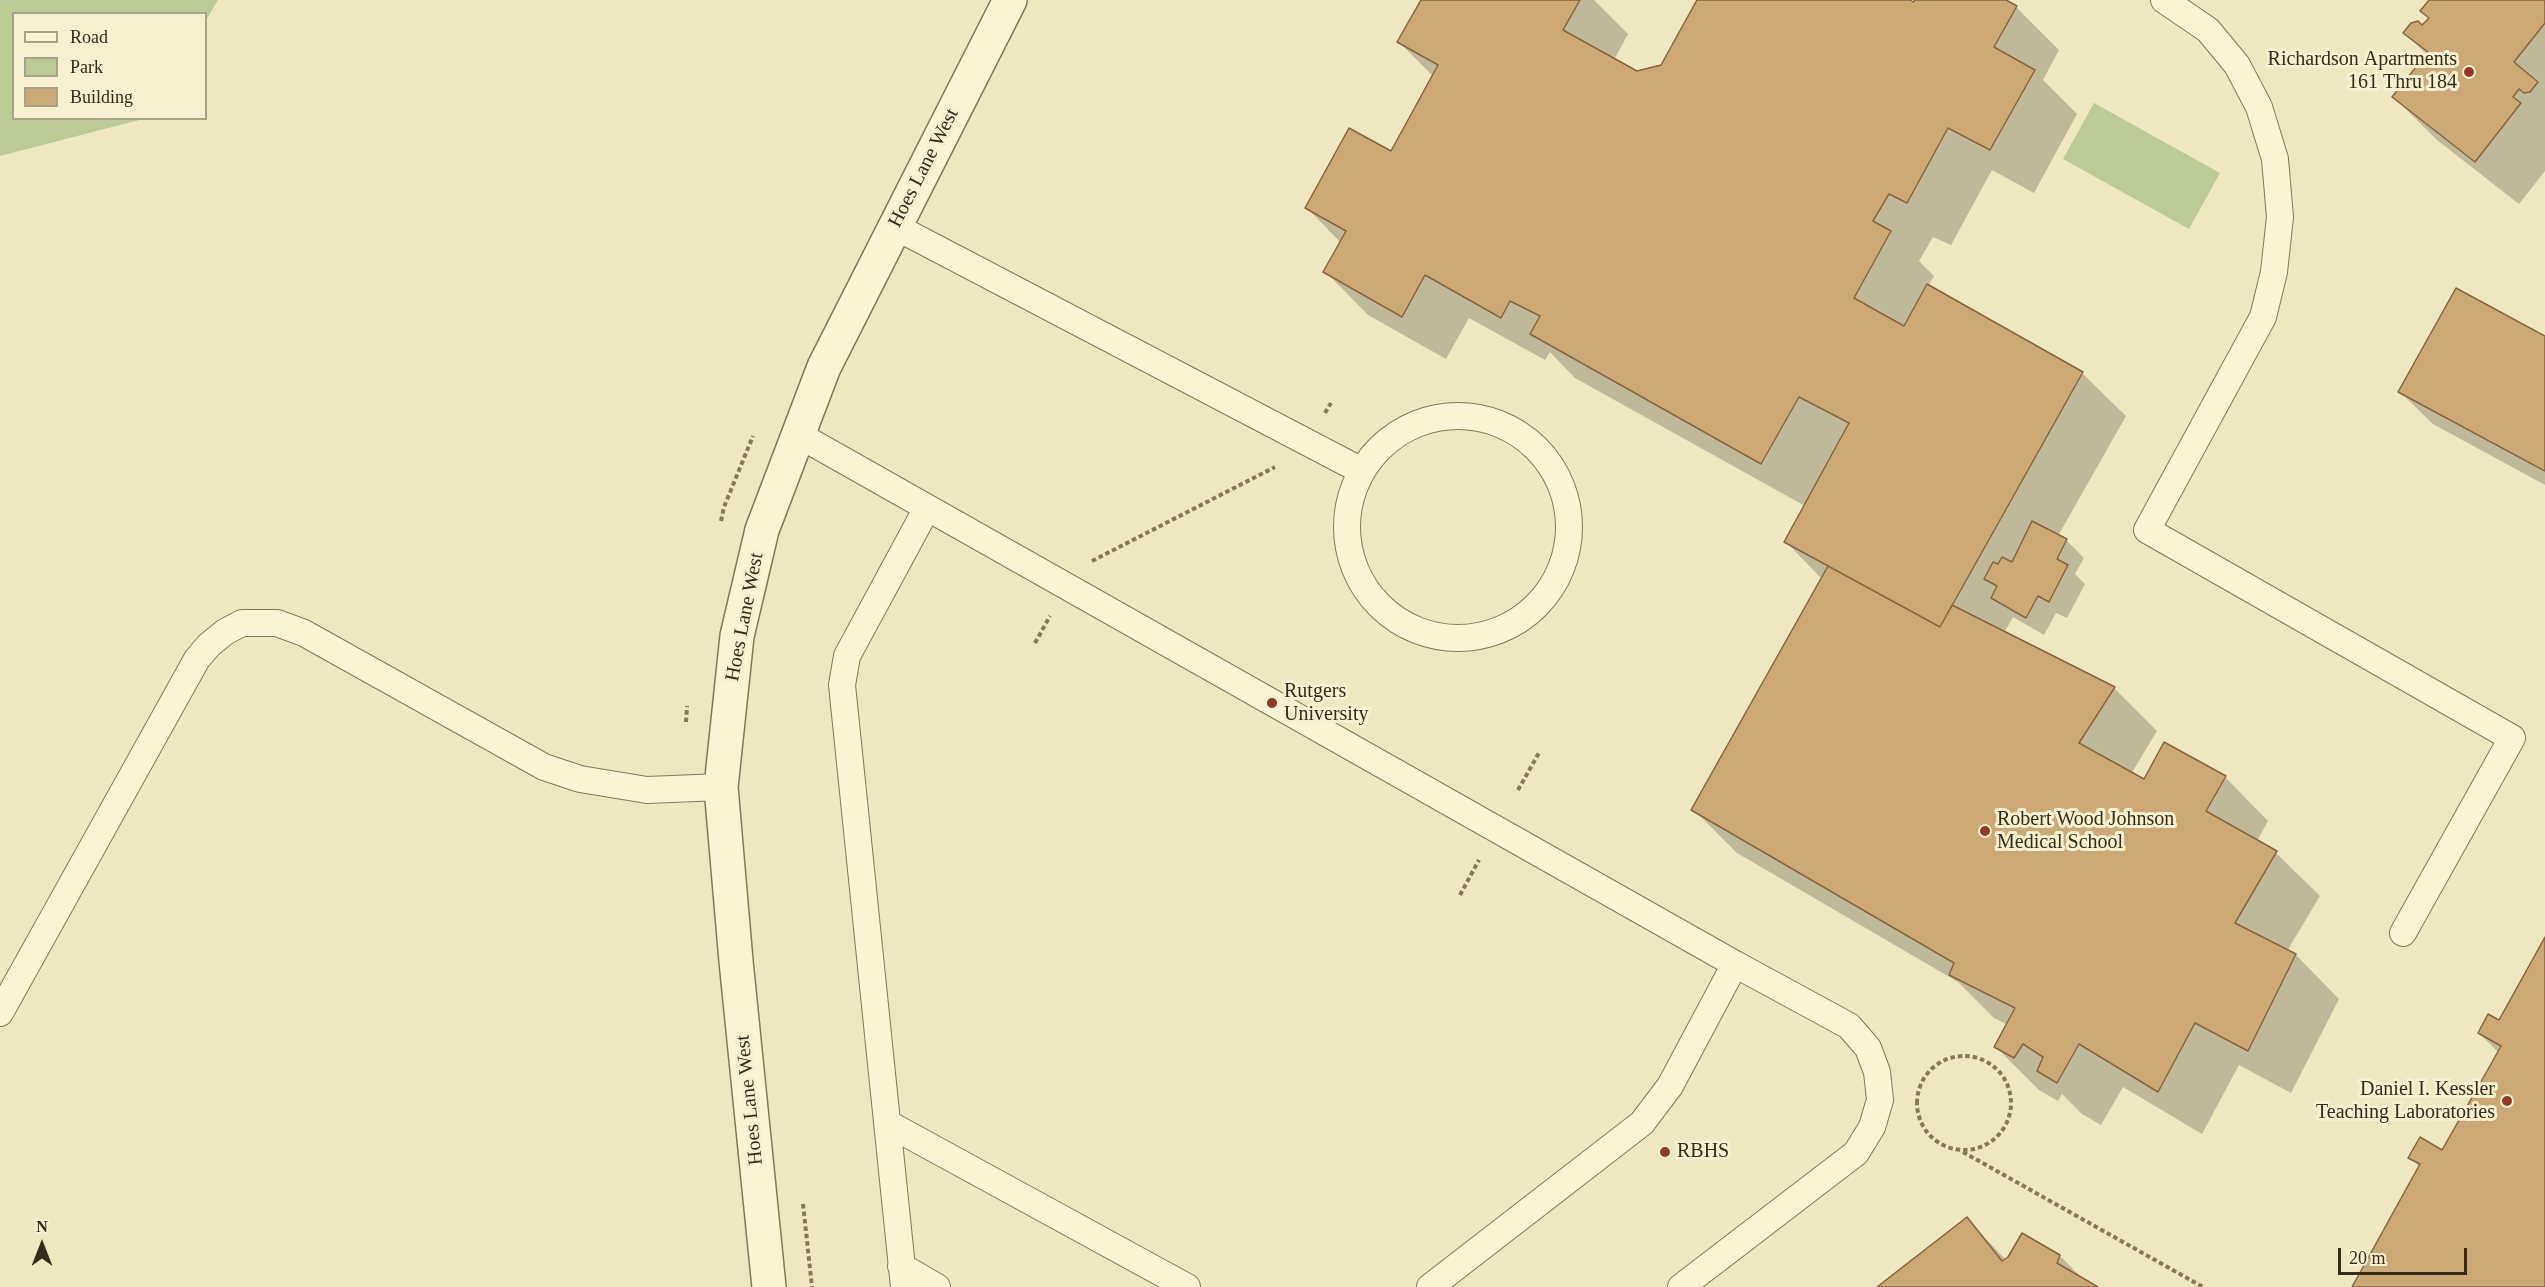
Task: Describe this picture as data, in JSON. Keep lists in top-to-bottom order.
{
  "streets": {
    "street": ["Hoes Lane West"]
  },
  "places": [
    "Richardson Apartments 161 Thru 184",
    "Rutgers University",
    "Robert Wood Johnson Medical School",
    "Daniel I. Kessler Teaching Laboratories",
    "RBHS"
  ],
  "legend": ["Road", "Park", "Building"],
  "scale_bar": "20 m",
  "north": "top"
}
